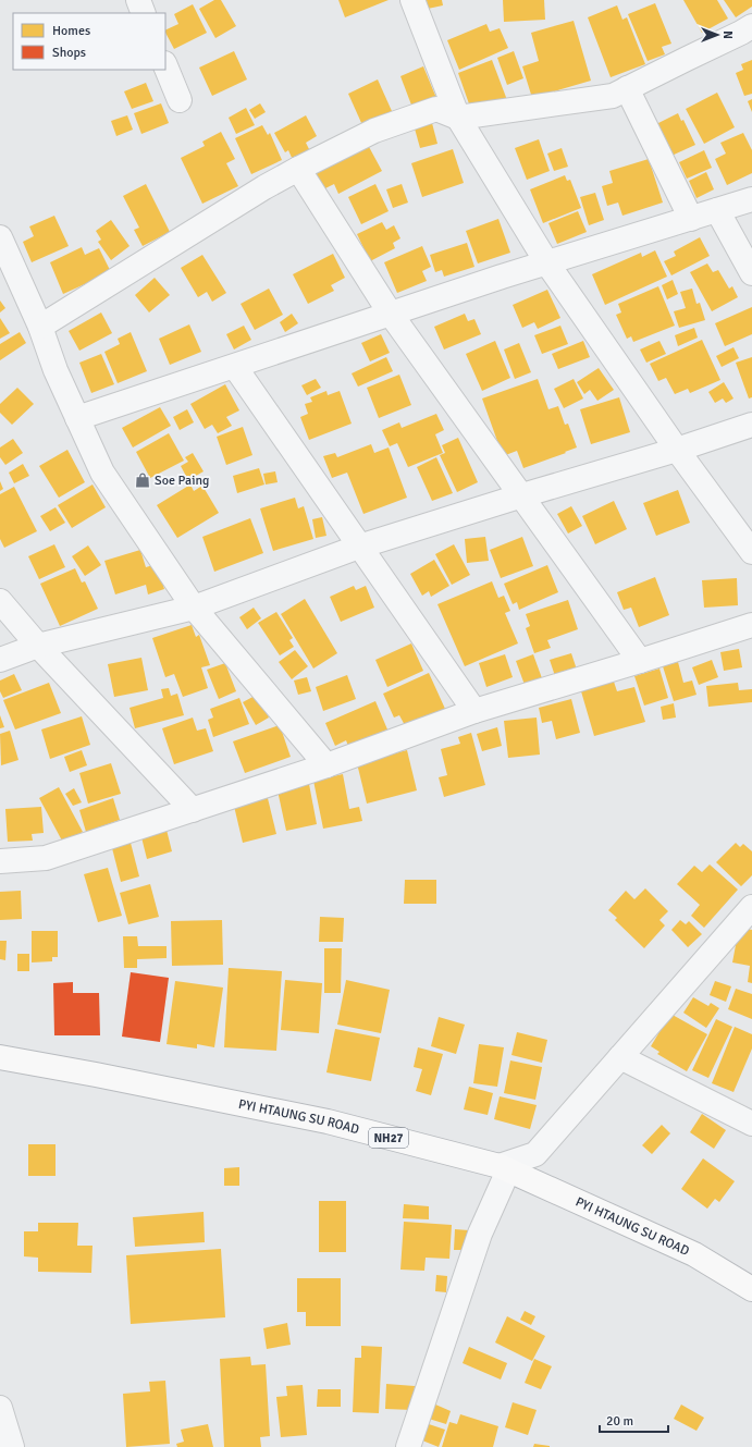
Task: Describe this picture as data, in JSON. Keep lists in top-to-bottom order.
{
  "streets": {
    "highway": ["PYI HTAUNG SU ROAD", "NH27"]
  },
  "places": {
    "shop": ["Soe Paing"]
  },
  "legend": ["Homes", "Shops"],
  "scale_bar": "20 m",
  "north": "right"
}
